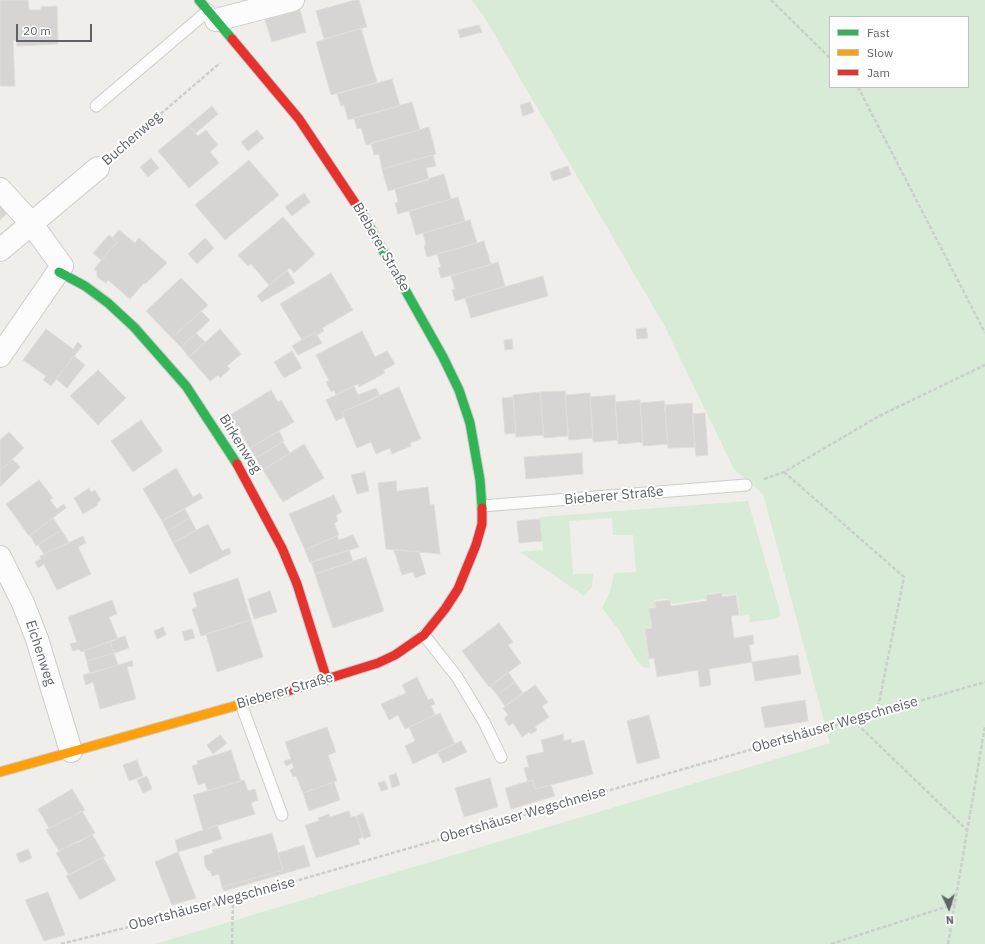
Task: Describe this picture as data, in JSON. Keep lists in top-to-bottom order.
{
  "streets": {
    "street": [
      "Buchenweg",
      "Bieberer Straße",
      "Birkenweg",
      "Eichenweg"
    ],
    "path": ["Obertshäuser Wegschneise"]
  },
  "crossings": [
    ["Bieberer Straße", "Birkenweg"],
    ["Bieberer Straße", "Eichenweg"]
  ],
  "legend": ["Fast", "Slow", "Jam"],
  "scale_bar": "20 m",
  "north": "bottom"
}
